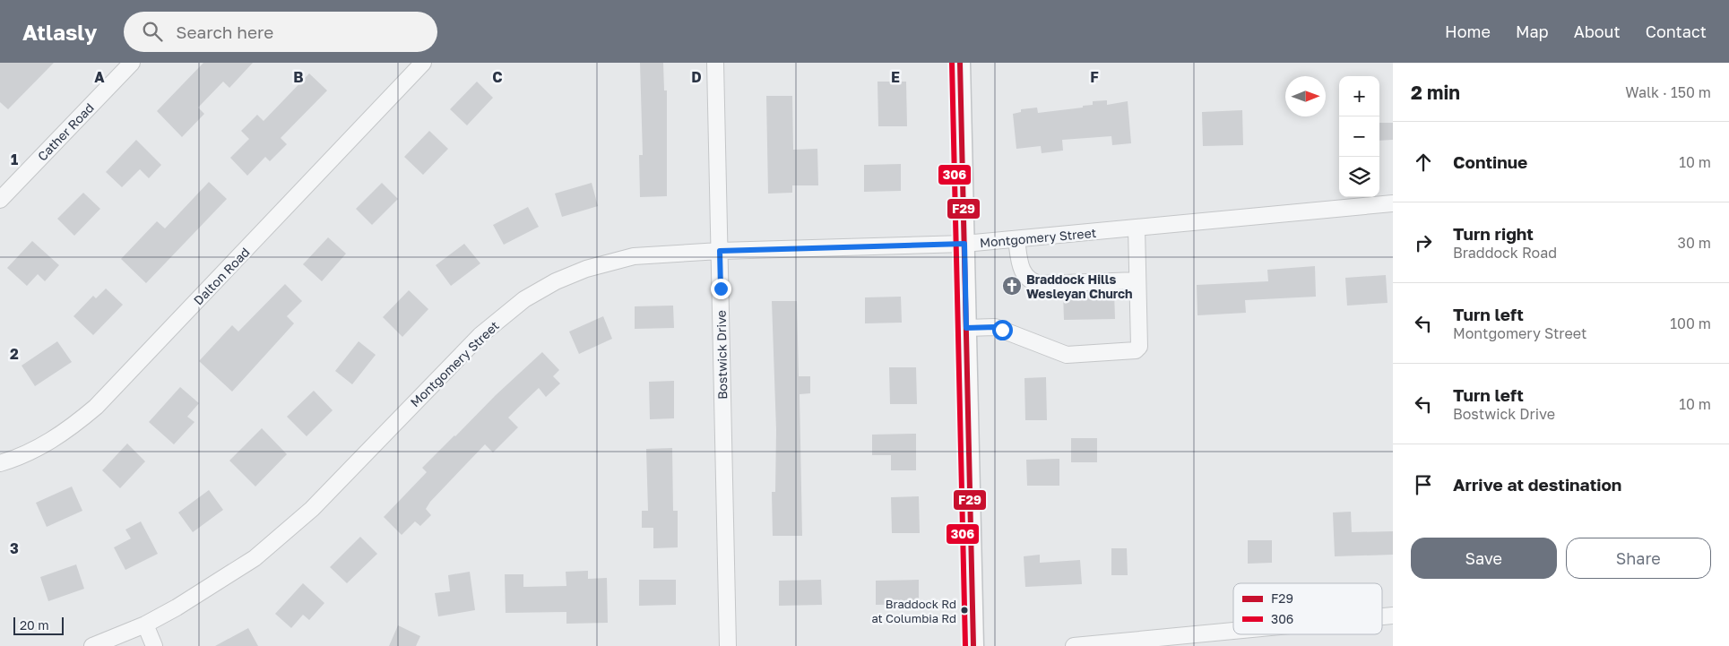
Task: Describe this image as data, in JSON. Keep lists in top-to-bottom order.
{
  "streets": {
    "street": [
      "Cather Road",
      "Montgomery Street",
      "Dalton Road",
      "Bostwick Drive"
    ]
  },
  "crossings": [
    ["Montgomery Street", "Bostwick Drive"]
  ],
  "places": {
    "church": ["Braddock Hills Wesleyan Church"],
    "other": ["Braddock Rd at Columbia Rd"]
  },
  "lines": ["transit line F29", "transit line 306"],
  "legend": ["F29", "306"],
  "scale_bar": "20 m",
  "north": "right",
  "page": {
    "header": "Atlasly",
    "search": "Search here",
    "nav": [
      "Home",
      "Map",
      "About",
      "Contact"
    ],
    "heading": ["2 min", "Walk · 150 m"],
    "map_buttons": ["+", "−"],
    "list": [
      ["Continue", "10 m"],
      ["Turn right", "Braddock Road", "30 m"],
      ["Turn left", "Montgomery Street", "100 m"],
      ["Turn left", "Bostwick Drive", "10 m"],
      "Arrive at destination"
    ],
    "buttons": ["Save", "Share"],
    "scale": "20 m"
  },
  "grid": {
    "columns": [
      "A",
      "B",
      "C",
      "D",
      "E",
      "F"
    ],
    "rows": ["1", "2", "3"]
  }
}
